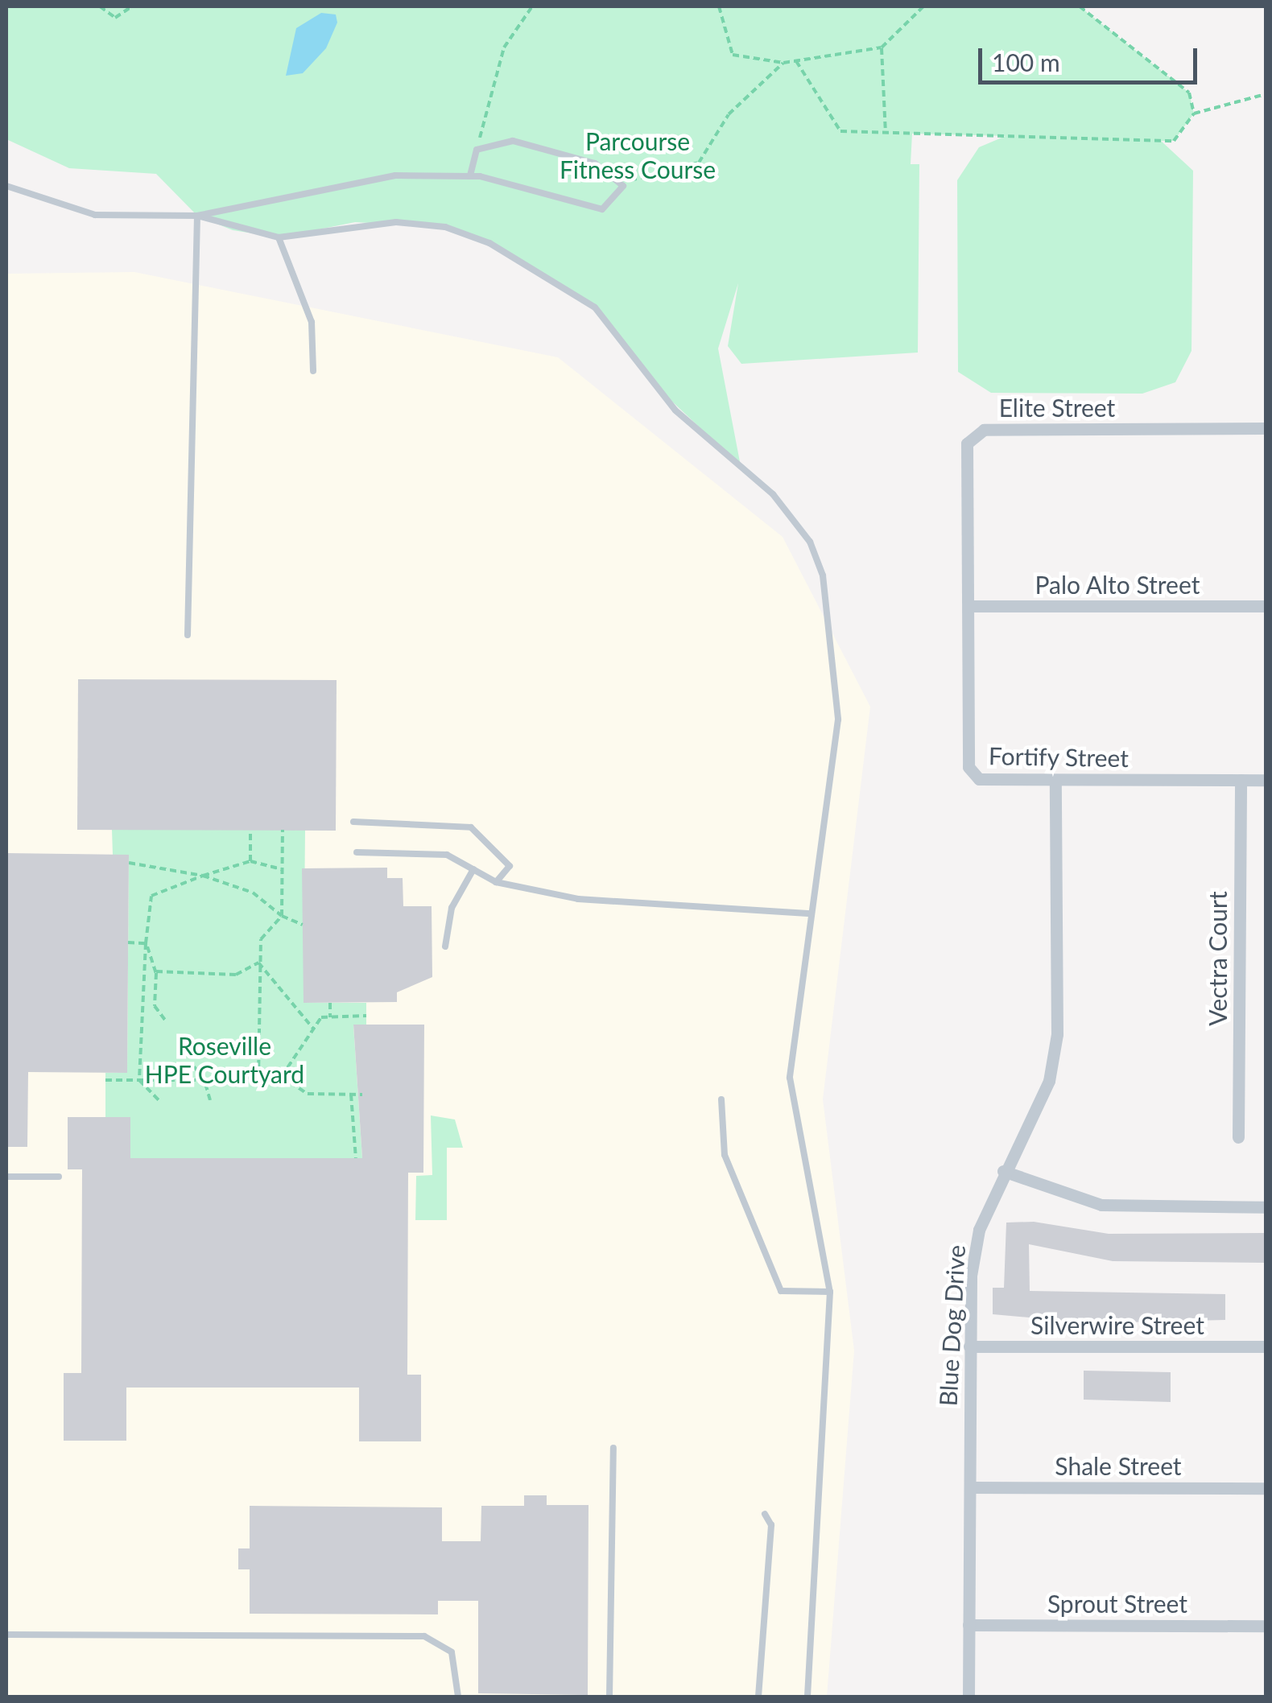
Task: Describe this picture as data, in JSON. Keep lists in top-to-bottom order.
{
  "streets": {
    "street": [
      "Elite Street",
      "Palo Alto Street",
      "Fortify Street",
      "Vectra Court",
      "Silverwire Street",
      "Blue Dog Drive",
      "Shale Street",
      "Sprout Street"
    ]
  },
  "crossings": [
    ["Elite Street", "Palo Alto Street"],
    ["Elite Street", "Fortify Street"],
    ["Palo Alto Street", "Fortify Street"],
    ["Fortify Street", "Vectra Court"],
    ["Fortify Street", "Blue Dog Drive"],
    ["Silverwire Street", "Blue Dog Drive"],
    ["Blue Dog Drive", "Shale Street"],
    ["Blue Dog Drive", "Sprout Street"]
  ],
  "parks": ["Parcourse Fitness Course", "Roseville HPE Courtyard"],
  "scale_bar": "100 m"
}
